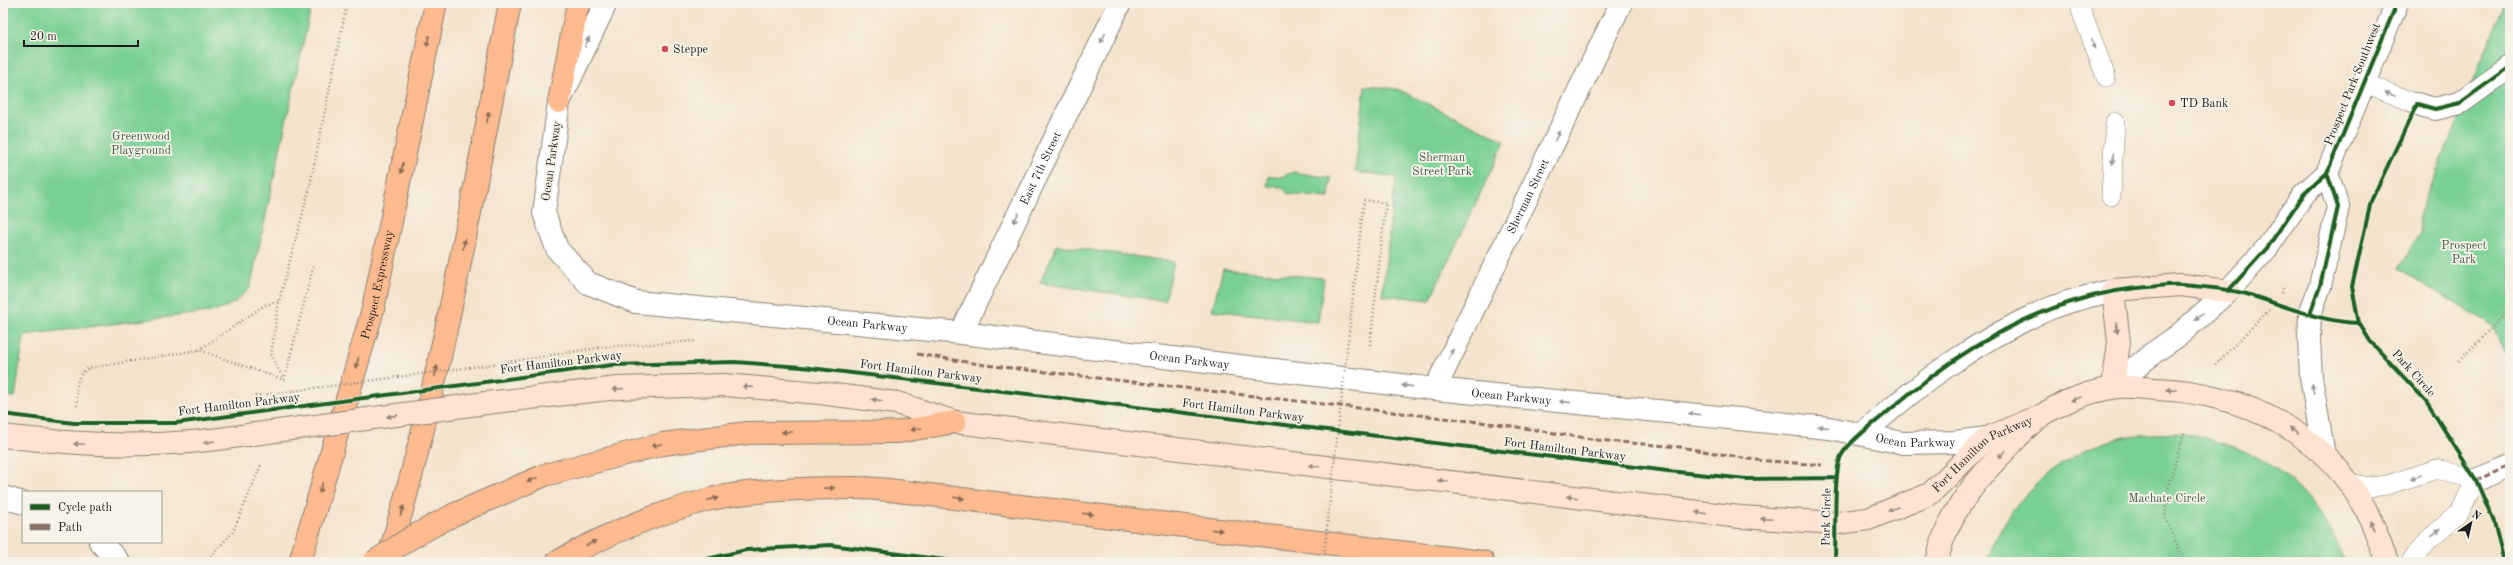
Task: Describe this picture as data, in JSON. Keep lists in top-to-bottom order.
{
  "streets": {
    "highway": ["Prospect Expressway"],
    "main road": ["Fort Hamilton Parkway"],
    "street": [
      "Prospect Park Southwest",
      "Ocean Parkway",
      "East 7th Street",
      "Sherman Street"
    ],
    "cycle path": ["Park Circle"]
  },
  "crossings": [
    ["Ocean Parkway", "East 7th Street"],
    ["Ocean Parkway", "Sherman Street"],
    ["Ocean Parkway", "Fort Hamilton Parkway"]
  ],
  "one_way": [
    "Ocean Parkway",
    "East 7th Street",
    "Sherman Street",
    "Fort Hamilton Parkway"
  ],
  "parks": [
    "Greenwood Playground",
    "Sherman Street Park",
    "Prospect Park",
    "Machate Circle"
  ],
  "places": ["Steppe", "TD Bank"],
  "legend": ["Cycle path", "Path"],
  "scale_bar": "20 m",
  "north": "top right"
}
